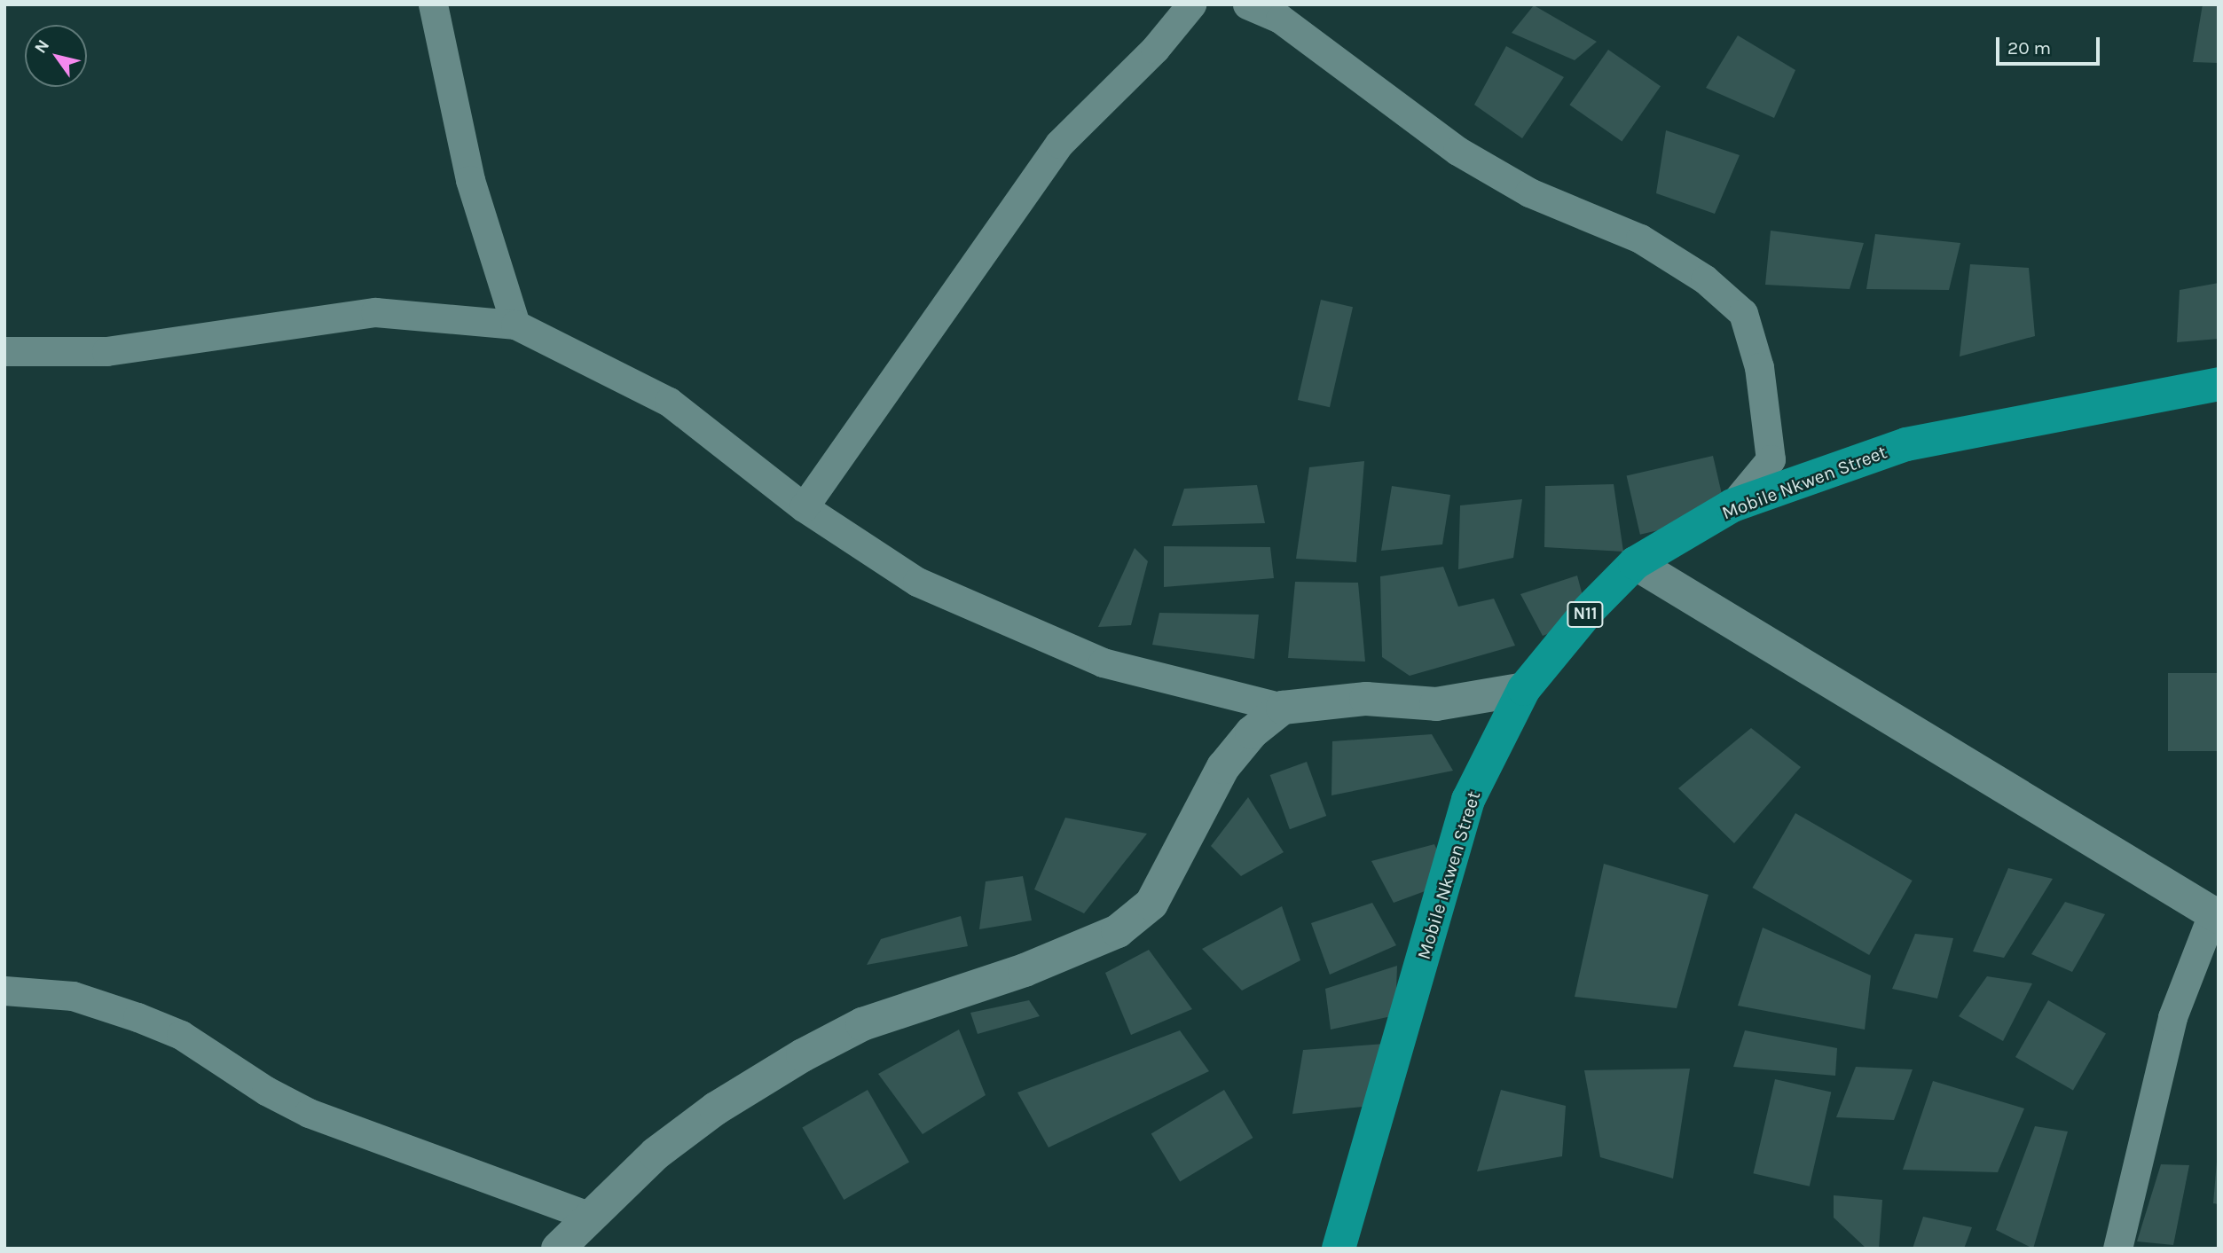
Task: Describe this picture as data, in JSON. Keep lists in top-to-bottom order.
{
  "streets": {
    "highway": ["Mobile Nkwen Street", "N11"]
  },
  "scale_bar": "20 m",
  "north": "top left"
}
